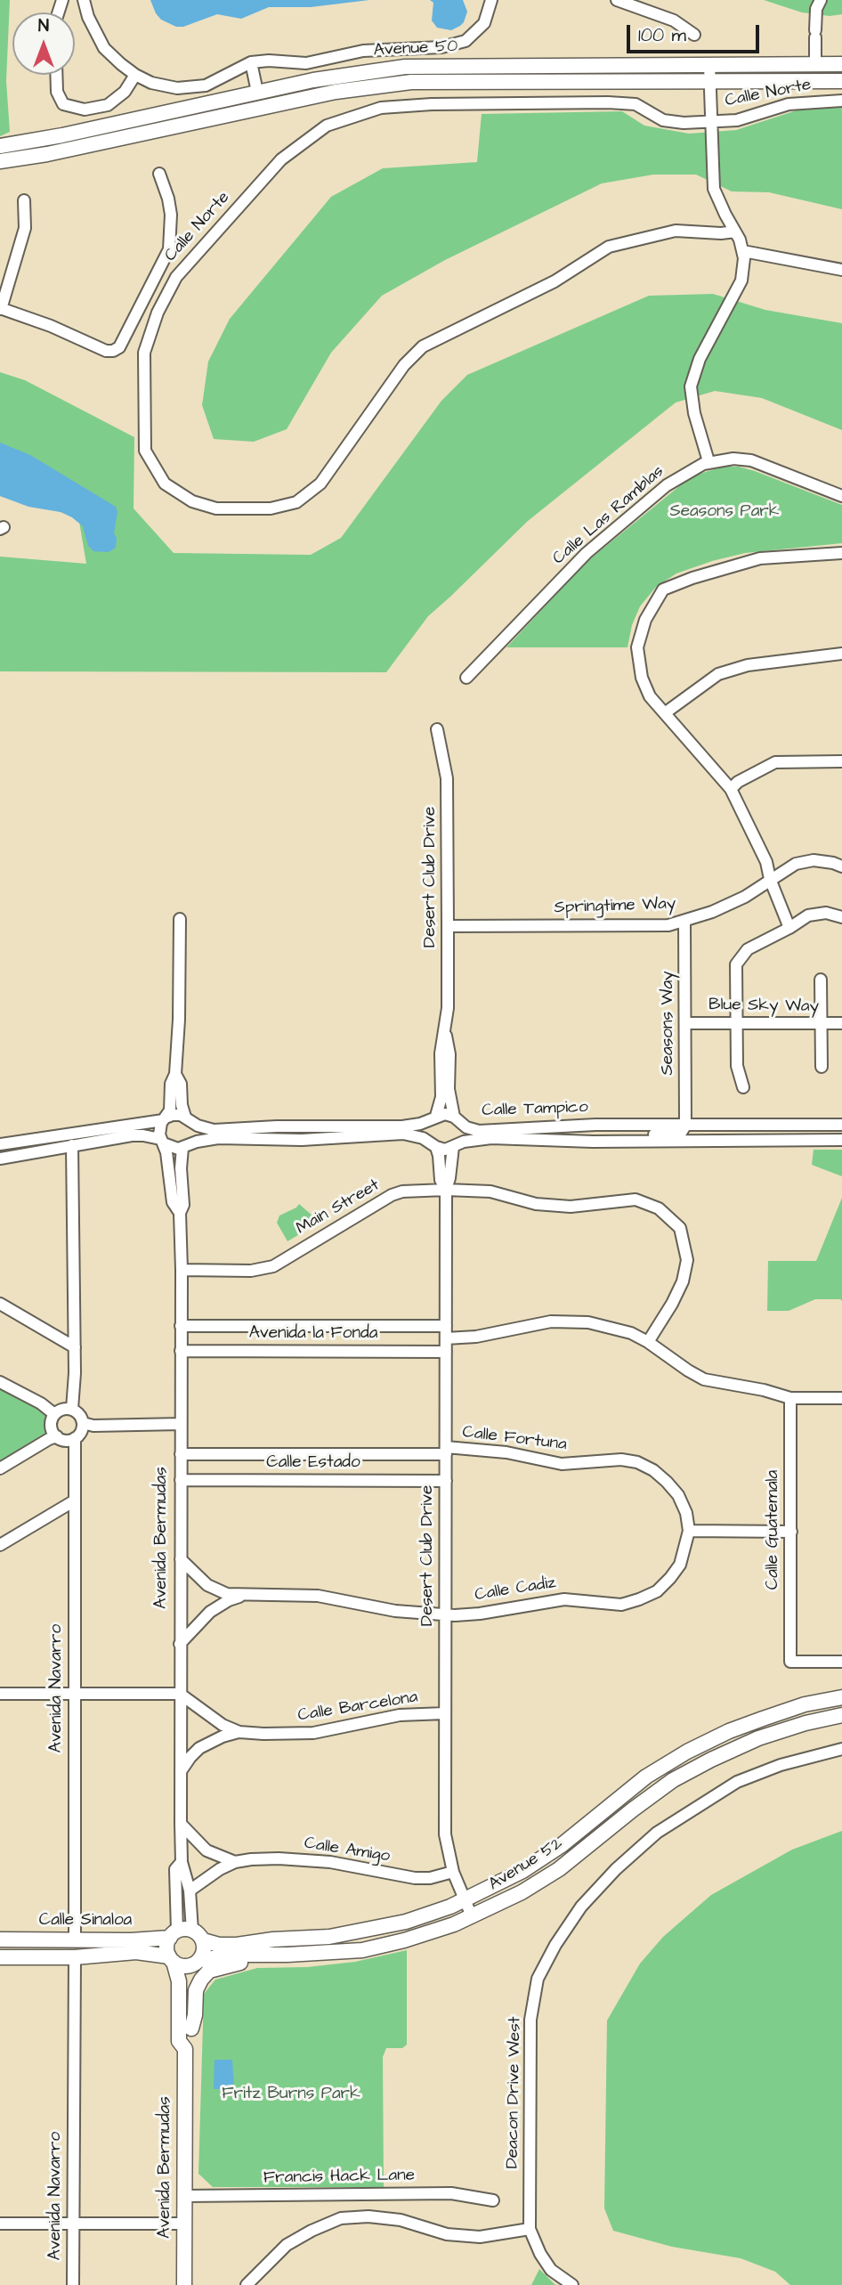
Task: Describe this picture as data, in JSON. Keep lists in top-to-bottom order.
{
  "streets": {
    "main road": [
      "Avenue 50",
      "Avenida Bermudas",
      "Avenue 52",
      "Calle Sinaloa"
    ],
    "street": [
      "Calle Norte",
      "Calle Las Ramblas",
      "Desert Club Drive",
      "Springtime Way",
      "Blue Sky Way",
      "Seasons Way",
      "Calle Tampico",
      "Main Street",
      "Avenida la Fonda",
      "Calle Fortuna",
      "Calle Estado",
      "Calle Guatemala",
      "Calle Cadiz",
      "Avenida Navarro",
      "Calle Barcelona",
      "Calle Amigo",
      "Deacon Drive West",
      "Francis Hack Lane"
    ]
  },
  "crossings": [
    ["Desert Club Drive", "Springtime Way"],
    ["Desert Club Drive", "Calle Tampico"],
    ["Desert Club Drive", "Main Street"],
    ["Desert Club Drive", "Avenida la Fonda"],
    ["Desert Club Drive", "Calle Fortuna"],
    ["Desert Club Drive", "Calle Estado"],
    ["Desert Club Drive", "Calle Cadiz"],
    ["Desert Club Drive", "Calle Barcelona"],
    ["Desert Club Drive", "Calle Amigo"],
    ["Desert Club Drive", "Avenue 52"],
    ["Springtime Way", "Seasons Way"],
    ["Blue Sky Way", "Seasons Way"],
    ["Seasons Way", "Calle Tampico"],
    ["Calle Tampico", "Avenida Bermudas"],
    ["Main Street", "Avenida Bermudas"],
    ["Avenida la Fonda", "Avenida Bermudas"],
    ["Calle Fortuna", "Calle Estado"],
    ["Calle Fortuna", "Calle Cadiz"],
    ["Calle Estado", "Avenida Bermudas"],
    ["Avenida Bermudas", "Calle Cadiz"],
    ["Avenida Bermudas", "Calle Barcelona"],
    ["Avenida Bermudas", "Calle Amigo"],
    ["Avenida Bermudas", "Avenue 52"],
    ["Avenida Bermudas", "Calle Sinaloa"],
    ["Avenida Bermudas", "Francis Hack Lane"],
    ["Avenida Navarro", "Calle Sinaloa"],
    ["Avenue 52", "Calle Sinaloa"]
  ],
  "parks": ["Seasons Park", "Fritz Burns Park"],
  "scale_bar": "100 m",
  "north": "top"
}
